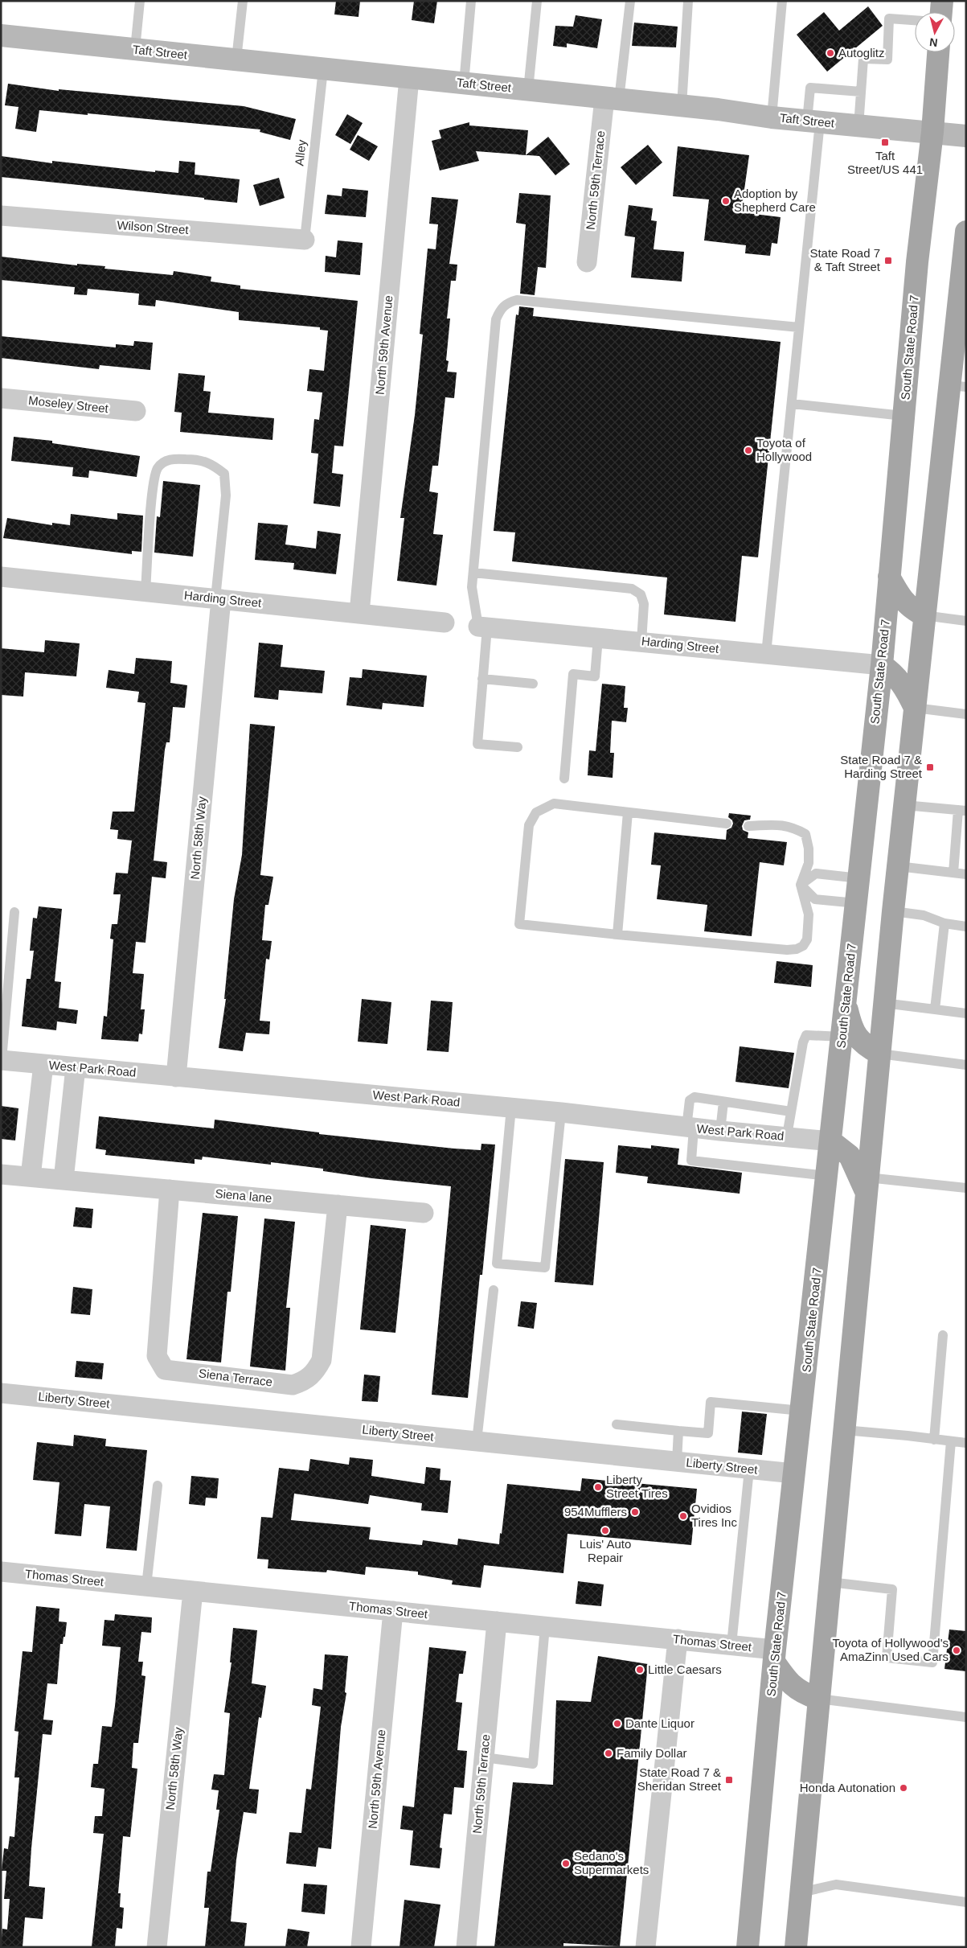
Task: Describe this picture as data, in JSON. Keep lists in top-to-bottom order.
{
  "streets": {
    "main road": ["South State Road 7"],
    "street": [
      "Taft Street",
      "North 59th Terrace",
      "Wilson Street",
      "North 59th Avenue",
      "Moseley Street",
      "Harding Street",
      "North 58th Way",
      "West Park Road",
      "Siena lane",
      "Siena Terrace",
      "Liberty Street",
      "Thomas Street"
    ],
    "lane": ["Alley"]
  },
  "crossings": [
    ["Taft Street", "Alley"],
    ["Taft Street", "North 59th Terrace"],
    ["Taft Street", "North 59th Avenue"],
    ["Taft Street", "South State Road 7"],
    ["Alley", "Wilson Street"],
    ["North 59th Terrace", "Thomas Street"],
    ["North 59th Avenue", "Harding Street"],
    ["North 59th Avenue", "Thomas Street"],
    ["South State Road 7", "Harding Street"],
    ["South State Road 7", "West Park Road"],
    ["South State Road 7", "Liberty Street"],
    ["South State Road 7", "Thomas Street"],
    ["Harding Street", "North 58th Way"],
    ["North 58th Way", "West Park Road"],
    ["North 58th Way", "Thomas Street"],
    ["Siena lane", "Siena Terrace"]
  ],
  "places": {
    "other": [
      "Autoglitz",
      "Adoption by Shepherd Care",
      "Toyota of Hollywood",
      "Liberty Street Tires",
      "954Mufflers",
      "Ovidios Tires Inc",
      "Luis' Auto Repair",
      "Toyota of Hollywood's AmaZinn Used Cars",
      "Little Caesars",
      "Dante Liquor",
      "Family Dollar",
      "Honda Autonation",
      "Sedano's Supermarkets"
    ],
    "transit": [
      "Taft Street/US 441",
      "State Road 7 & Taft Street",
      "State Road 7 & Harding Street",
      "State Road 7 & Sheridan Street"
    ]
  },
  "north": "bottom"
}
